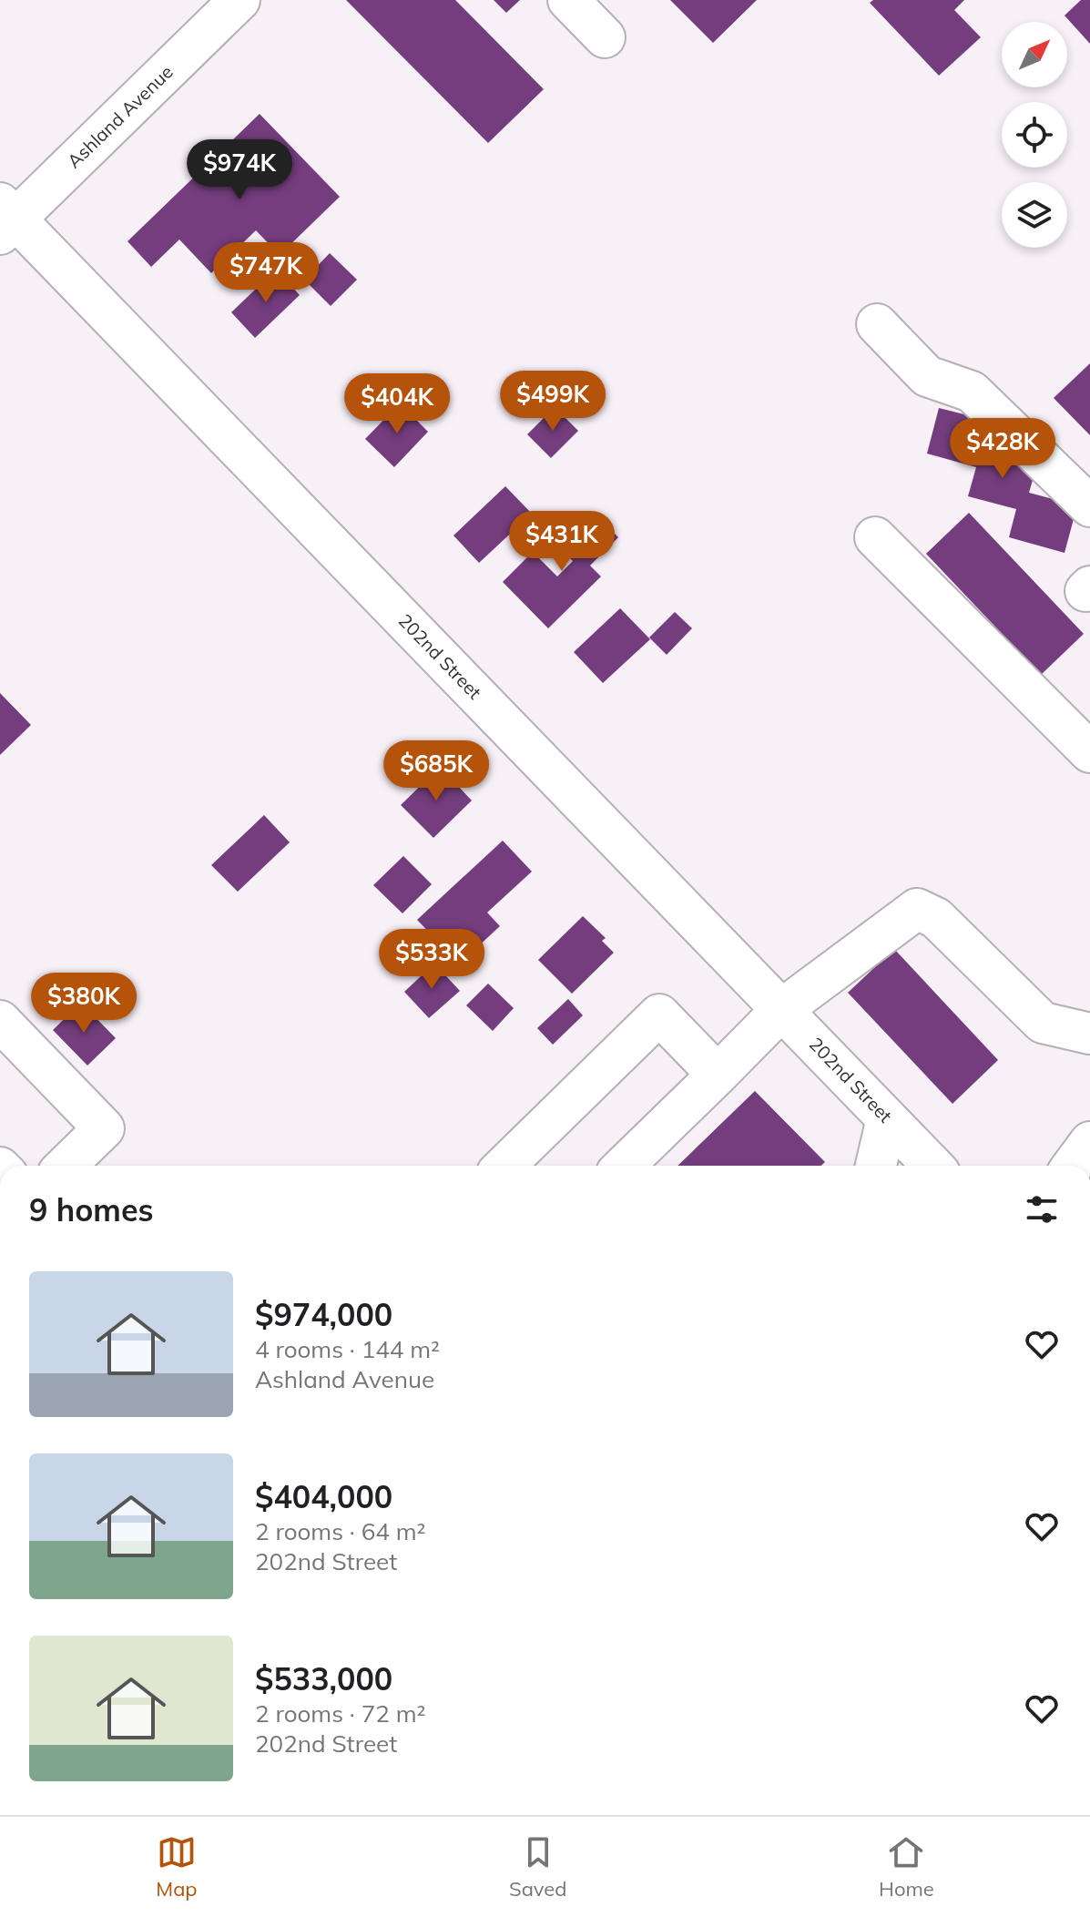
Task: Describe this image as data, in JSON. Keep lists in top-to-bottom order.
{
  "streets": {
    "street": ["Ashland Avenue", "202nd Street"]
  },
  "crossings": [
    ["Ashland Avenue", "202nd Street"]
  ],
  "north": "top right",
  "page": {
    "price": [
      "$974K",
      "$747K",
      "$499K",
      "$404K",
      "$428K",
      "$431K",
      "$685K",
      "$533K",
      "$380K"
    ],
    "heading": "9 homes",
    "list": [
      {
        "name": "$974,000",
        "note": "4 rooms · 144 m² · Ashland Avenue"
      },
      {
        "name": "$404,000",
        "note": "2 rooms · 64 m² · 202nd Street"
      },
      {
        "name": "$533,000",
        "note": "2 rooms · 72 m² · 202nd Street"
      }
    ],
    "tabs": ["Map", "Saved", "Home"]
  }
}
